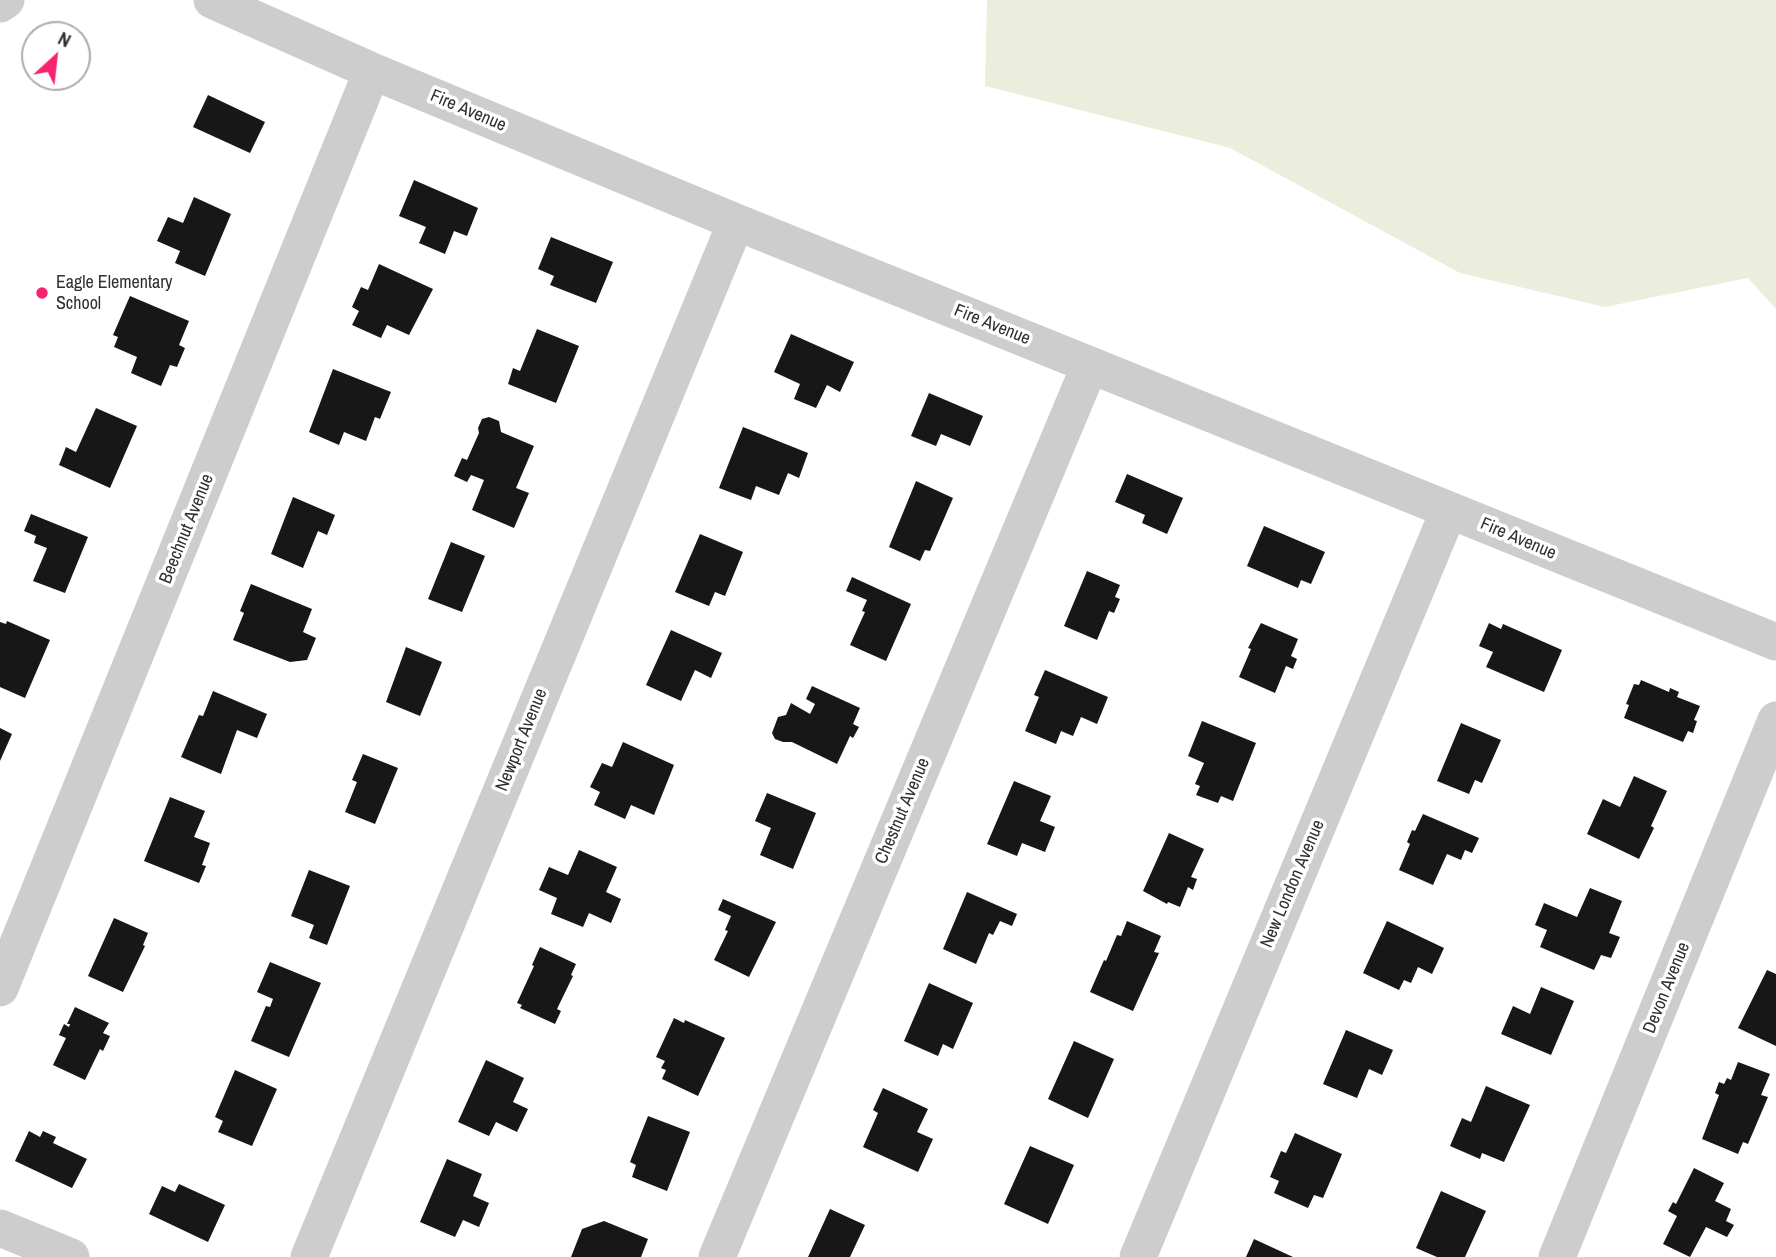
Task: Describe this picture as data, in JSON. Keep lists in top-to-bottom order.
{
  "streets": {
    "street": [
      "Fire Avenue",
      "Beechnut Avenue",
      "Newport Avenue",
      "Chestnut Avenue",
      "New London Avenue",
      "Devon Avenue"
    ]
  },
  "crossings": [
    ["Fire Avenue", "Beechnut Avenue"],
    ["Fire Avenue", "Newport Avenue"],
    ["Fire Avenue", "Chestnut Avenue"],
    ["Fire Avenue", "New London Avenue"]
  ],
  "places": ["Eagle Elementary School"],
  "north": "top right"
}
